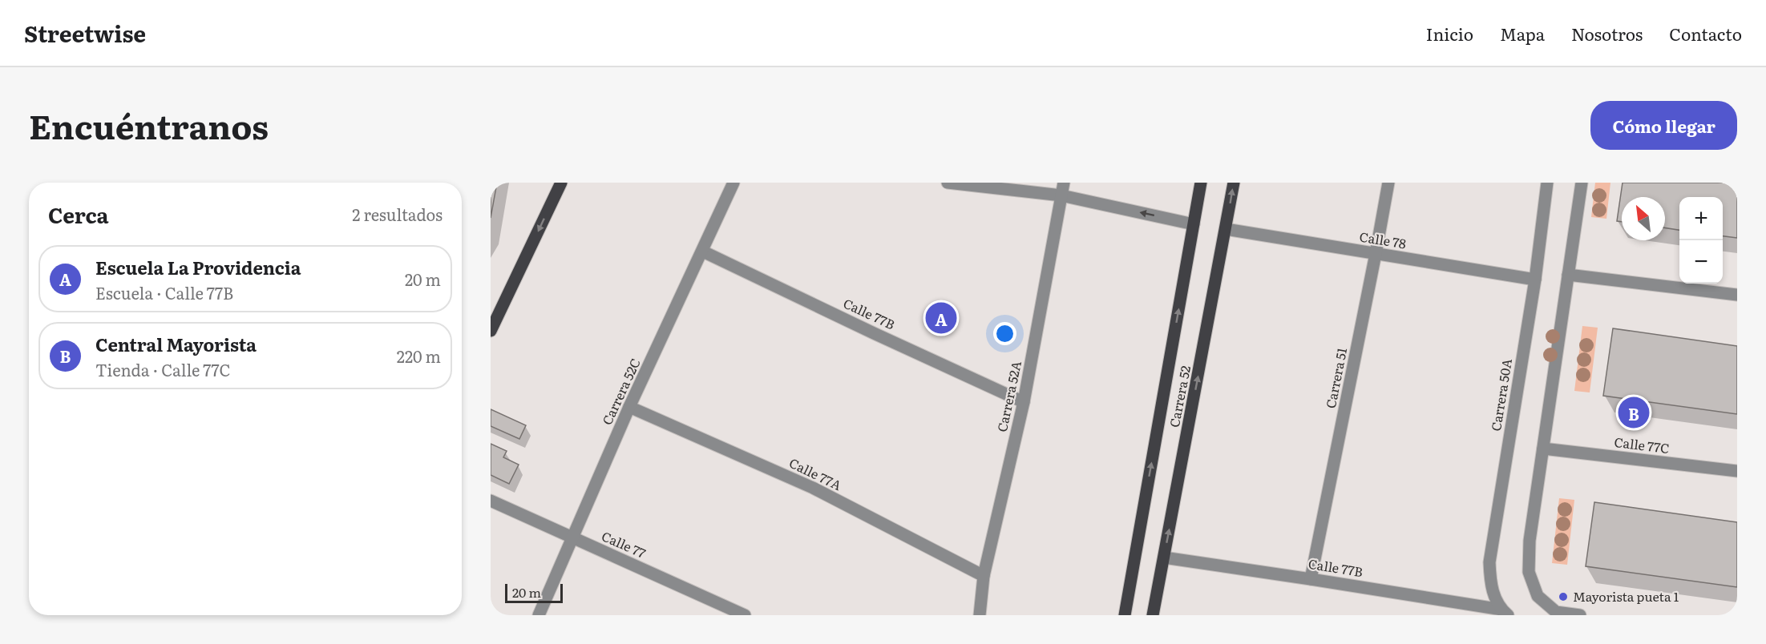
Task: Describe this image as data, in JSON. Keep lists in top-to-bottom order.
{
  "streets": {
    "main road": ["Carrera 52"],
    "street": [
      "Calle 78",
      "Calle 77B",
      "Carrera 51",
      "Carrera 52C",
      "Carrera 50A",
      "Carrera 52A",
      "Calle 77C",
      "Calle 77A",
      "Calle 77"
    ]
  },
  "crossings": [
    ["Calle 78", "Carrera 51"],
    ["Calle 78", "Carrera 50A"],
    ["Calle 78", "Carrera 52"],
    ["Calle 77B", "Carrera 51"],
    ["Calle 77B", "Carrera 52C"],
    ["Calle 77B", "Carrera 50A"],
    ["Calle 77B", "Carrera 52A"],
    ["Calle 77B", "Carrera 52"],
    ["Carrera 52C", "Calle 77A"],
    ["Carrera 52C", "Calle 77"],
    ["Carrera 52A", "Calle 77A"]
  ],
  "one_way": ["Carrera 52"],
  "places": ["Mayorista pueta 1"],
  "scale_bar": "20 m",
  "north": "top left",
  "page": {
    "header": "Streetwise",
    "nav": [
      "Inicio",
      "Mapa",
      "Nosotros",
      "Contacto"
    ],
    "title": "Encuéntranos",
    "buttons": "Cómo llegar",
    "heading": ["Cerca", "2 resultados"],
    "map_buttons": ["+", "−"],
    "list": [
      {
        "mark": "A",
        "name": "Escuela La Providencia",
        "note": "Escuela · Calle 77B",
        "value": "20 m"
      },
      {
        "mark": "B",
        "name": "Central Mayorista",
        "note": "Tienda · Calle 77C",
        "value": "220 m"
      }
    ],
    "pins": ["A", "B"],
    "scale": "20 m"
  }
}
